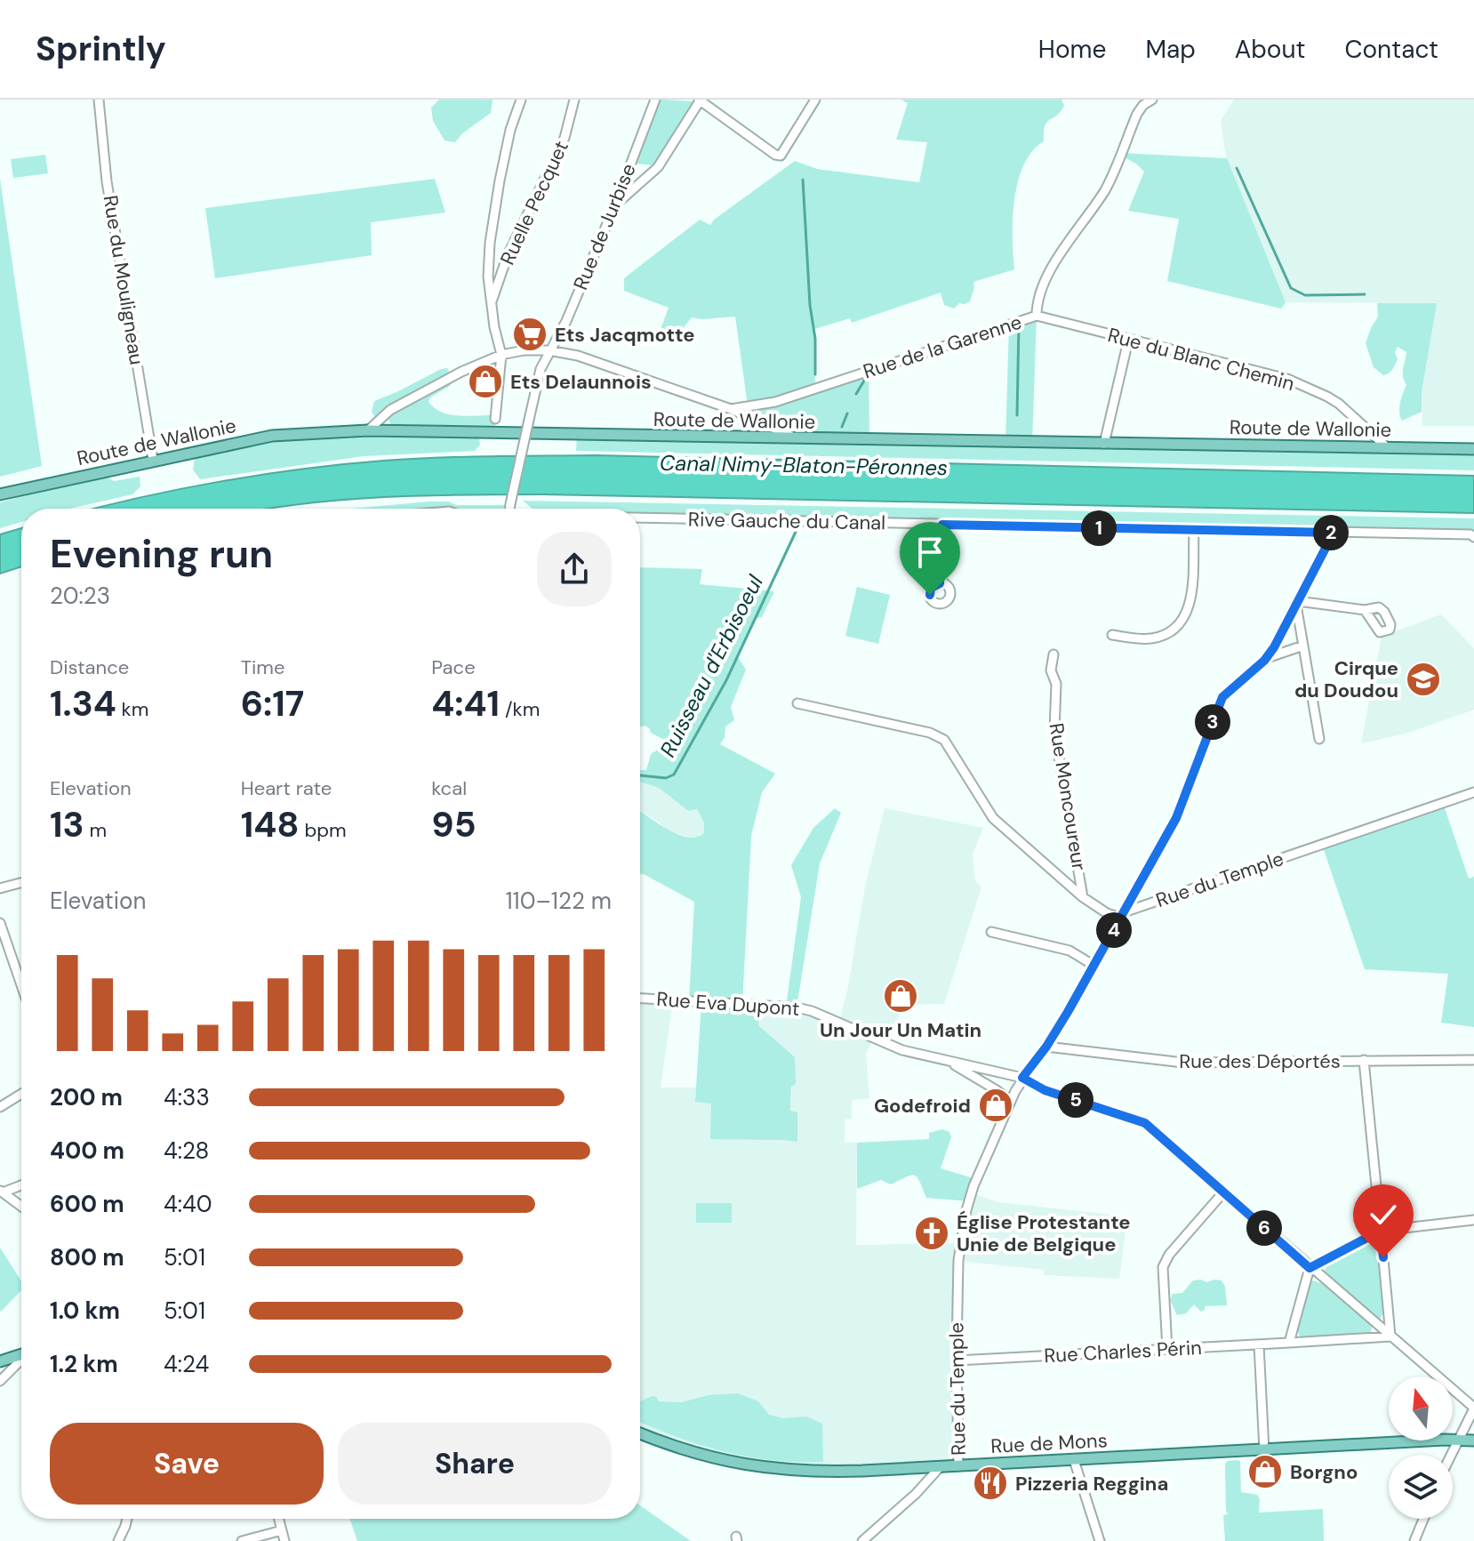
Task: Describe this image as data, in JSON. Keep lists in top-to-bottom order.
{
  "streets": {
    "main road": ["Route de Wallonie", "Rue de Mons"],
    "street": [
      "Ruelle Pecquet",
      "Rue de Jurbise",
      "Rue du Mouligneau",
      "Rue de la Garenne",
      "Rue du Blanc Chemin",
      "Rive Gauche du Canal",
      "Rue Moncoureur",
      "Rue du Temple",
      "Rue Eva Dupont",
      "Rue des Déportés",
      "Rue Charles Périn"
    ]
  },
  "crossings": [
    ["Rue du Mouligneau", "Route de Wallonie"],
    ["Rue de la Garenne", "Rue du Blanc Chemin"],
    ["Rue du Blanc Chemin", "Route de Wallonie"],
    ["Rue Moncoureur", "Rue du Temple"],
    ["Rue du Temple", "Rue Eva Dupont"],
    ["Rue du Temple", "Rue des Déportés"],
    ["Rue du Temple", "Rue Charles Périn"],
    ["Rue du Temple", "Rue de Mons"],
    ["Rue Eva Dupont", "Rue Charles Périn"]
  ],
  "water": ["Canal Nimy-Blaton-Péronnes", "Ruisseau d'Erbisoeul"],
  "places": {
    "supermarket": ["Ets Jacqmotte"],
    "shop": [
      "Ets Delaunnois",
      "Un Jour Un Matin",
      "Godefroid",
      "Borgno"
    ],
    "school or university": ["Cirque du Doudou"],
    "church": ["Église Protestante Unie de Belgique"],
    "restaurant": ["Pizzeria Reggina"]
  },
  "north": "top",
  "page": {
    "header": "Sprintly",
    "nav": [
      "Home",
      "Map",
      "About",
      "Contact"
    ],
    "heading": ["Evening run", "20:23"],
    "pins": [
      "1",
      "2",
      "3",
      "4",
      "5",
      "6"
    ],
    "stats": [
      ["Distance", "1.34 km"],
      ["Time", "6:17"],
      ["Pace", "4:41 /km"],
      ["Elevation", "13 m"],
      ["Heart rate", "148 bpm"],
      ["kcal", "95"]
    ],
    "chart": ["Elevation", "110–122 m"],
    "list": [
      {
        "name": "200 m",
        "note": "4:33"
      },
      {
        "name": "400 m",
        "note": "4:28"
      },
      {
        "name": "600 m",
        "note": "4:40"
      },
      {
        "name": "800 m",
        "note": "5:01"
      },
      {
        "name": "1.0 km",
        "note": "5:01"
      },
      {
        "name": "1.2 km",
        "note": "4:24"
      }
    ],
    "buttons": ["Save", "Share"]
  }
}
